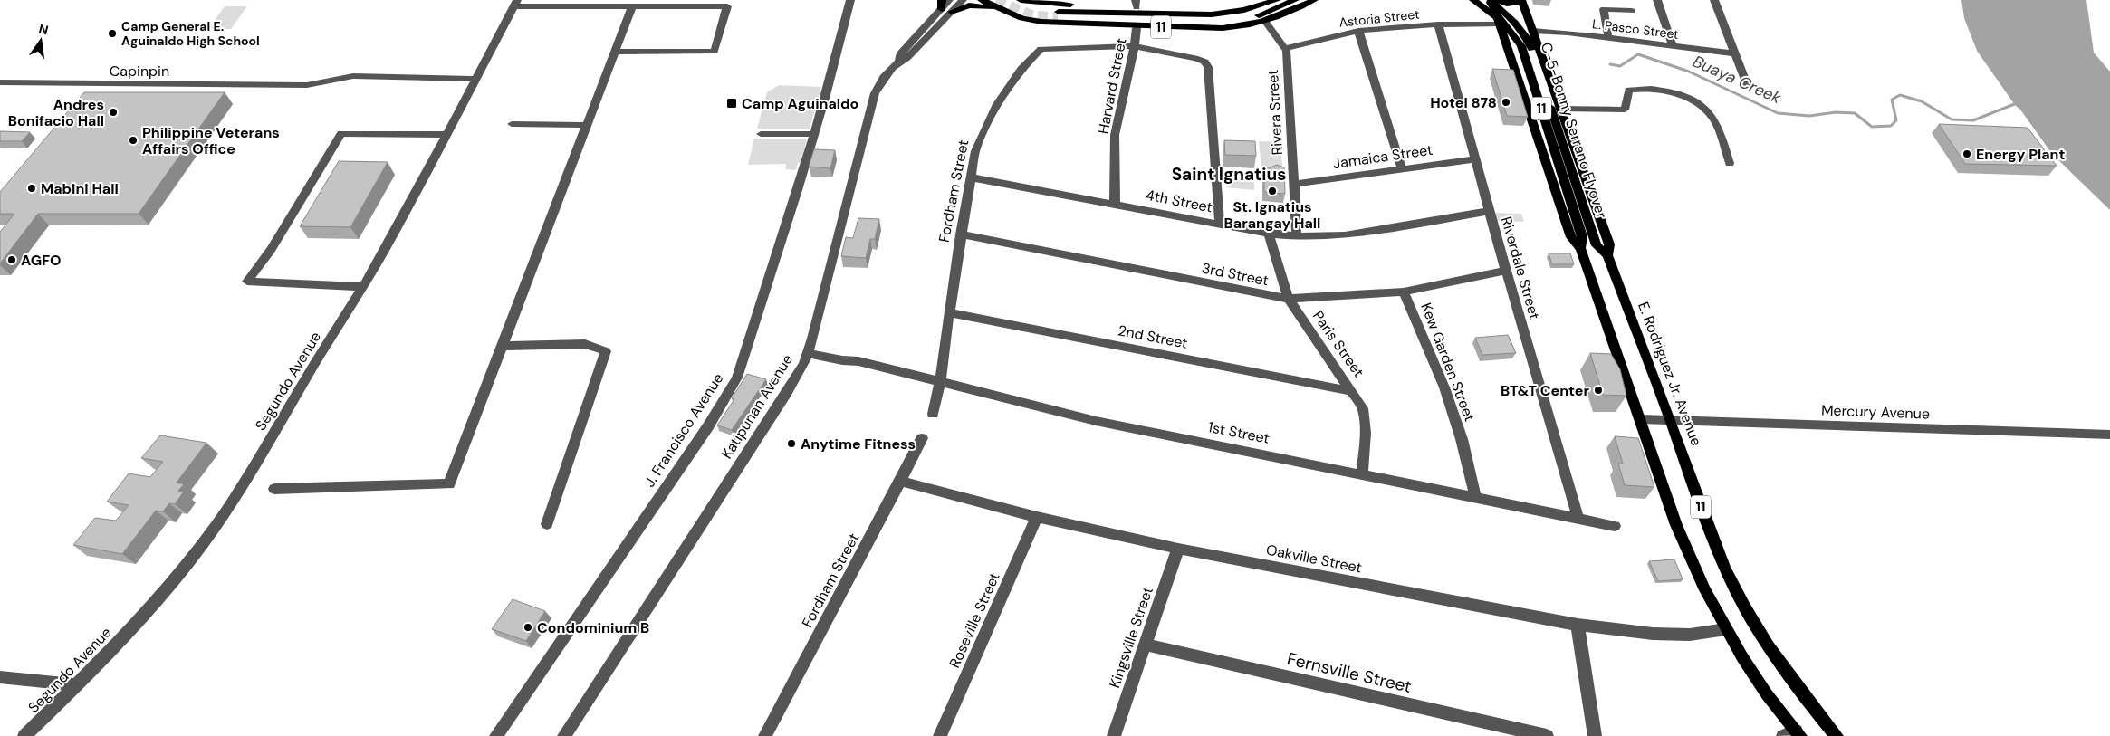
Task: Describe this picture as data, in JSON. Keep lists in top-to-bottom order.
{
  "streets": {
    "main road": ["11", "C-5-Bonny Serrano Flyover", "E. Rodriguez Jr. Avenue"],
    "street": [
      "Astoria Street",
      "L. Pasco Street",
      "Capinpin",
      "Harvard Street",
      "Rivera Street",
      "Jamaica Street",
      "Fordham Street",
      "4th Street",
      "Riverdale Street",
      "3rd Street",
      "2nd Street",
      "Paris Street",
      "Kew Garden Street",
      "Segundo Avenue",
      "Katipunan Avenue",
      "Mercury Avenue",
      "J. Francisco Avenue",
      "1st Street",
      "Oakville Street",
      "Roseville Street",
      "Kingsville Street",
      "Fernsville Street"
    ]
  },
  "crossings": [
    ["Astoria Street", "11"],
    ["Astoria Street", "Rivera Street"],
    ["Astoria Street", "Riverdale Street"],
    ["11", "Rivera Street"],
    ["11", "C-5-Bonny Serrano Flyover"],
    ["11", "Mercury Avenue"],
    ["11", "Oakville Street"],
    ["L. Pasco Street", "E. Rodriguez Jr. Avenue"],
    ["Capinpin", "Segundo Avenue"],
    ["Harvard Street", "Fordham Street"],
    ["Harvard Street", "4th Street"],
    ["Rivera Street", "Jamaica Street"],
    ["Rivera Street", "4th Street"],
    ["C-5-Bonny Serrano Flyover", "E. Rodriguez Jr. Avenue"],
    ["Jamaica Street", "Riverdale Street"],
    ["Fordham Street", "4th Street"],
    ["Fordham Street", "3rd Street"],
    ["Fordham Street", "2nd Street"],
    ["Fordham Street", "1st Street"],
    ["Fordham Street", "Oakville Street"],
    ["4th Street", "Riverdale Street"],
    ["4th Street", "Paris Street"],
    ["Riverdale Street", "3rd Street"],
    ["Riverdale Street", "1st Street"],
    ["3rd Street", "Paris Street"],
    ["3rd Street", "Kew Garden Street"],
    ["2nd Street", "Paris Street"],
    ["Paris Street", "1st Street"],
    ["Kew Garden Street", "1st Street"],
    ["E. Rodriguez Jr. Avenue", "Mercury Avenue"],
    ["Katipunan Avenue", "1st Street"],
    ["Oakville Street", "Roseville Street"],
    ["Oakville Street", "Kingsville Street"],
    ["Kingsville Street", "Fernsville Street"]
  ],
  "districts": ["Saint Ignatius"],
  "water": ["Buaya Creek"],
  "places": {
    "other": [
      "Camp General E. Aguinaldo High School",
      "Hotel 878",
      "Andres Bonifacio Hall",
      "Philippine Veterans Affairs Office",
      "Energy Plant",
      "Mabini Hall",
      "St. Ignatius Barangay Hall",
      "AGFO",
      "BT&T Center",
      "Anytime Fitness",
      "Condominium B"
    ],
    "transit": ["Camp Aguinaldo"]
  },
  "north": "top"
}
